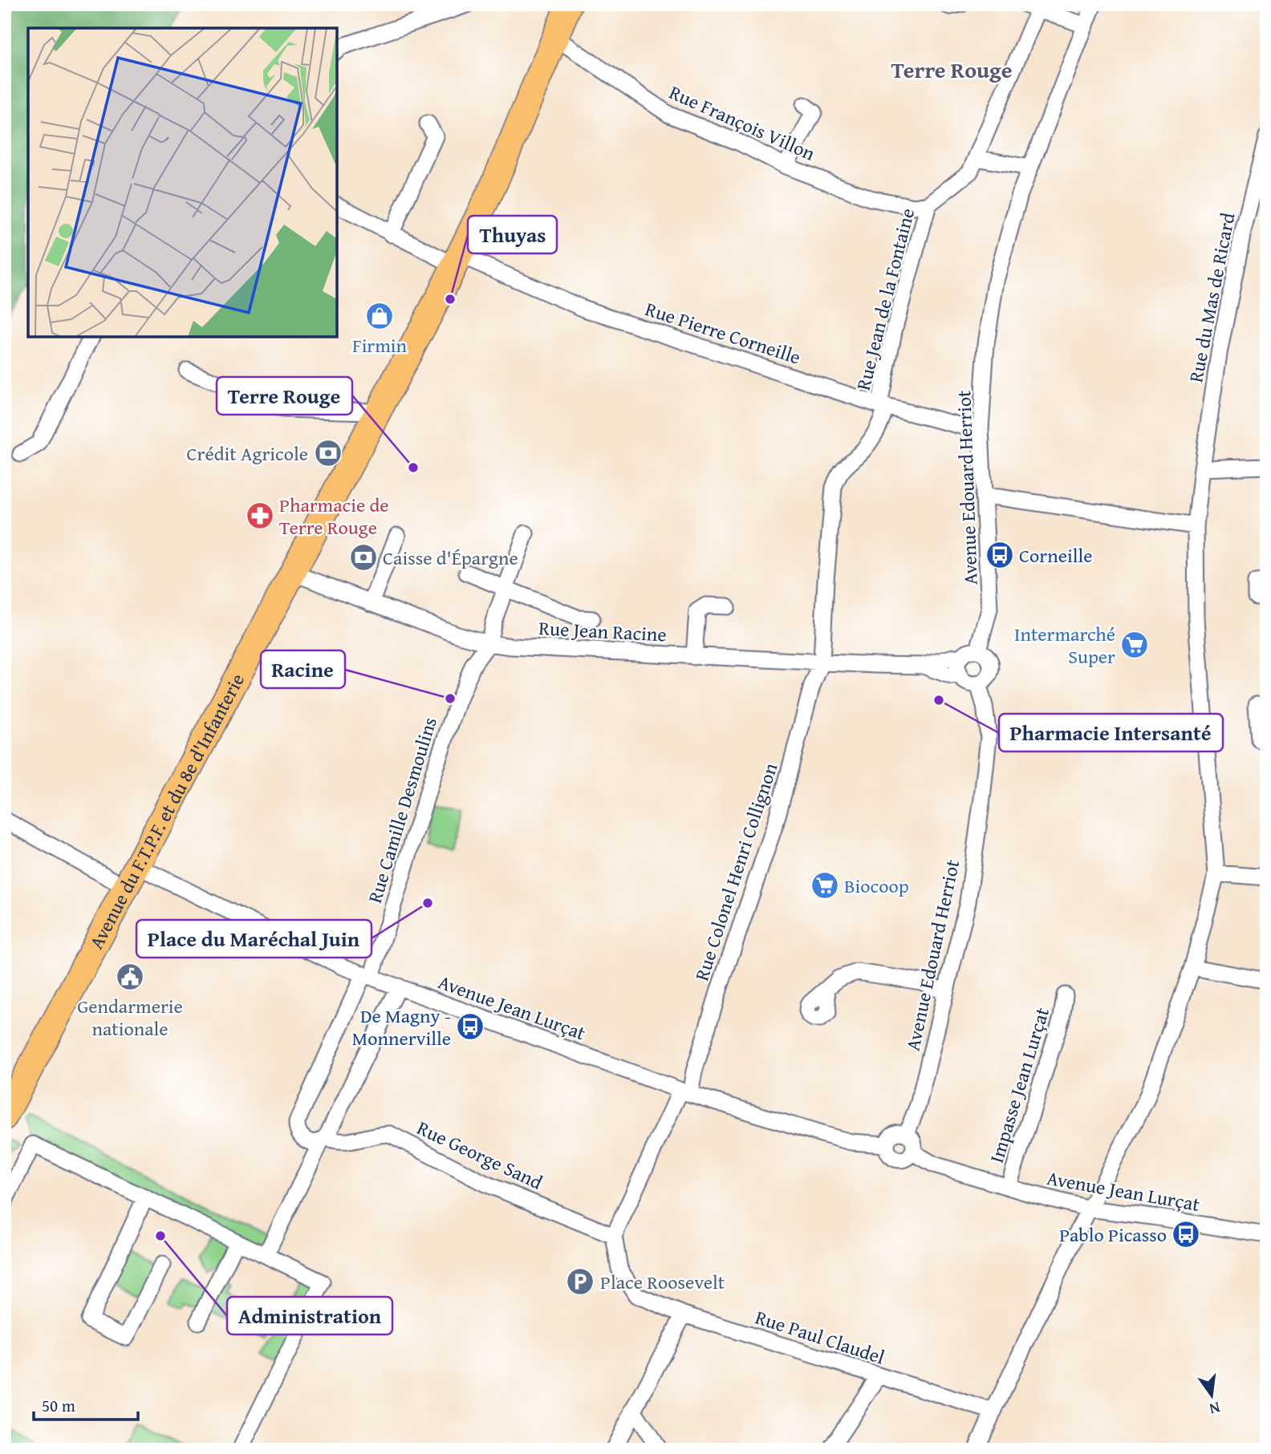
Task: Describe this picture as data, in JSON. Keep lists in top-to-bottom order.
{
  "streets": {
    "main road": ["Avenue du F.T.P.F. et du 8e d'Infanterie"],
    "street": [
      "Rue François Villon",
      "Rue du Mas de Ricard",
      "Rue Jean de la Fontaine",
      "Rue Pierre Corneille",
      "Avenue Edouard Herriot",
      "Rue Jean Racine",
      "Rue Camille Desmoulins",
      "Rue Colonel Henri Collignon",
      "Avenue Jean Lurçat",
      "Impasse Jean Lurçat",
      "Rue George Sand",
      "Rue Paul Claudel"
    ]
  },
  "crossings": [
    ["Rue François Villon", "Rue Jean de la Fontaine"],
    ["Rue François Villon", "Avenue du F.T.P.F. et du 8e d'Infanterie"],
    ["Rue du Mas de Ricard", "Avenue Jean Lurçat"],
    ["Rue Jean de la Fontaine", "Rue Pierre Corneille"],
    ["Rue Jean de la Fontaine", "Rue Jean Racine"],
    ["Rue Jean de la Fontaine", "Rue Colonel Henri Collignon"],
    ["Rue Pierre Corneille", "Avenue Edouard Herriot"],
    ["Rue Pierre Corneille", "Avenue du F.T.P.F. et du 8e d'Infanterie"],
    ["Avenue Edouard Herriot", "Rue Jean Racine"],
    ["Avenue Edouard Herriot", "Avenue Jean Lurçat"],
    ["Rue Jean Racine", "Rue Camille Desmoulins"],
    ["Rue Jean Racine", "Avenue du F.T.P.F. et du 8e d'Infanterie"],
    ["Rue Jean Racine", "Rue Colonel Henri Collignon"],
    ["Rue Camille Desmoulins", "Avenue Jean Lurçat"],
    ["Rue Camille Desmoulins", "Rue George Sand"],
    ["Avenue du F.T.P.F. et du 8e d'Infanterie", "Avenue Jean Lurçat"],
    ["Rue Colonel Henri Collignon", "Avenue Jean Lurçat"],
    ["Avenue Jean Lurçat", "Impasse Jean Lurçat"],
    ["Rue George Sand", "Rue Paul Claudel"]
  ],
  "districts": ["Terre Rouge"],
  "places": {
    "other": [
      "Thuyas",
      "Terre Rouge",
      "Racine",
      "Pharmacie Intersanté",
      "Place du Maréchal Juin",
      "Administration"
    ],
    "shop": ["Firmin"],
    "bank": ["Crédit Agricole", "Caisse d'Épargne"],
    "pharmacy": ["Pharmacie de Terre Rouge"],
    "bus stop": ["Corneille", "De Magny - Monnerville", "Pablo Picasso"],
    "supermarket": ["Intermarché Super", "Biocoop"],
    "public building": ["Gendarmerie nationale"],
    "parking": ["Place Roosevelt"]
  },
  "scale_bar": "50 m",
  "north": "bottom"
}
